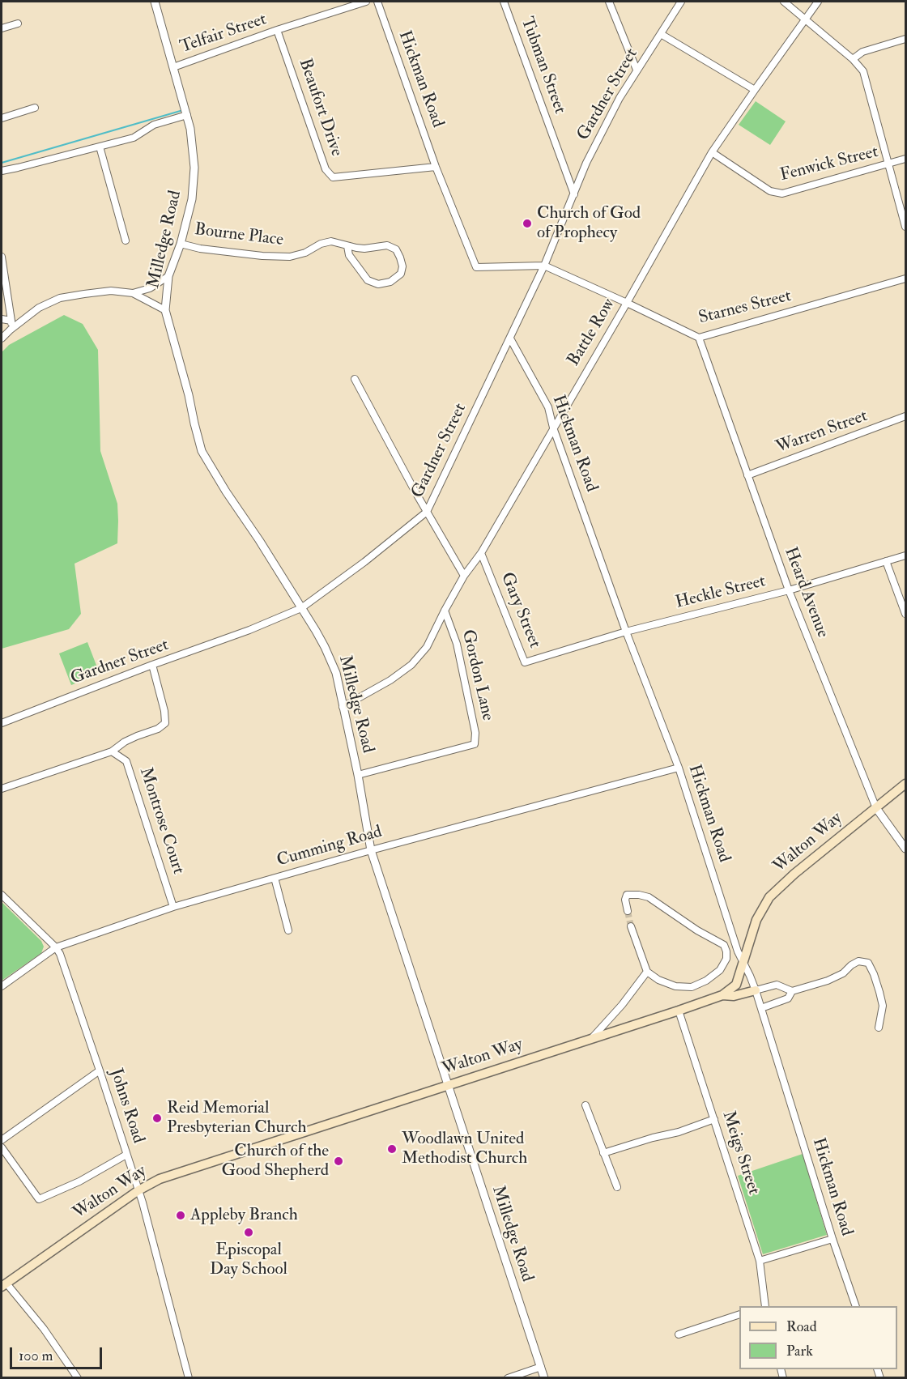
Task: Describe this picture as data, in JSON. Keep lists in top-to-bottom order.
{
  "streets": {
    "main road": ["Walton Way"],
    "street": [
      "Telfair Street",
      "Tubman Street",
      "Hickman Road",
      "Gardner Street",
      "Beaufort Drive",
      "Fenwick Street",
      "Bourne Place",
      "Milledge Road",
      "Starnes Street",
      "Battle Row",
      "Warren Street",
      "Heckle Street",
      "Heard Avenue",
      "Gary Street",
      "Gordon Lane",
      "Montrose Court",
      "Cumming Road",
      "Johns Road",
      "Meigs Street"
    ]
  },
  "crossings": [
    ["Telfair Street", "Beaufort Drive"],
    ["Telfair Street", "Milledge Road"],
    ["Tubman Street", "Gardner Street"],
    ["Hickman Road", "Gardner Street"],
    ["Hickman Road", "Beaufort Drive"],
    ["Hickman Road", "Starnes Street"],
    ["Hickman Road", "Battle Row"],
    ["Hickman Road", "Heckle Street"],
    ["Hickman Road", "Gary Street"],
    ["Hickman Road", "Walton Way"],
    ["Hickman Road", "Cumming Road"],
    ["Gardner Street", "Milledge Road"],
    ["Gardner Street", "Starnes Street"],
    ["Fenwick Street", "Battle Row"],
    ["Bourne Place", "Milledge Road"],
    ["Milledge Road", "Battle Row"],
    ["Milledge Road", "Gordon Lane"],
    ["Milledge Road", "Walton Way"],
    ["Milledge Road", "Cumming Road"],
    ["Starnes Street", "Battle Row"],
    ["Starnes Street", "Heard Avenue"],
    ["Battle Row", "Gary Street"],
    ["Battle Row", "Gordon Lane"],
    ["Warren Street", "Heard Avenue"],
    ["Heckle Street", "Heard Avenue"],
    ["Heckle Street", "Gary Street"],
    ["Heard Avenue", "Walton Way"],
    ["Montrose Court", "Cumming Road"],
    ["Walton Way", "Johns Road"],
    ["Walton Way", "Meigs Street"],
    ["Cumming Road", "Johns Road"]
  ],
  "places": [
    "Church of God of Prophecy",
    "Reid Memorial Presbyterian Church",
    "Woodlawn United Methodist Church",
    "Church of the Good Shepherd",
    "Appleby Branch",
    "Episcopal Day School"
  ],
  "legend": ["Road", "Park"],
  "scale_bar": "100 m"
}
